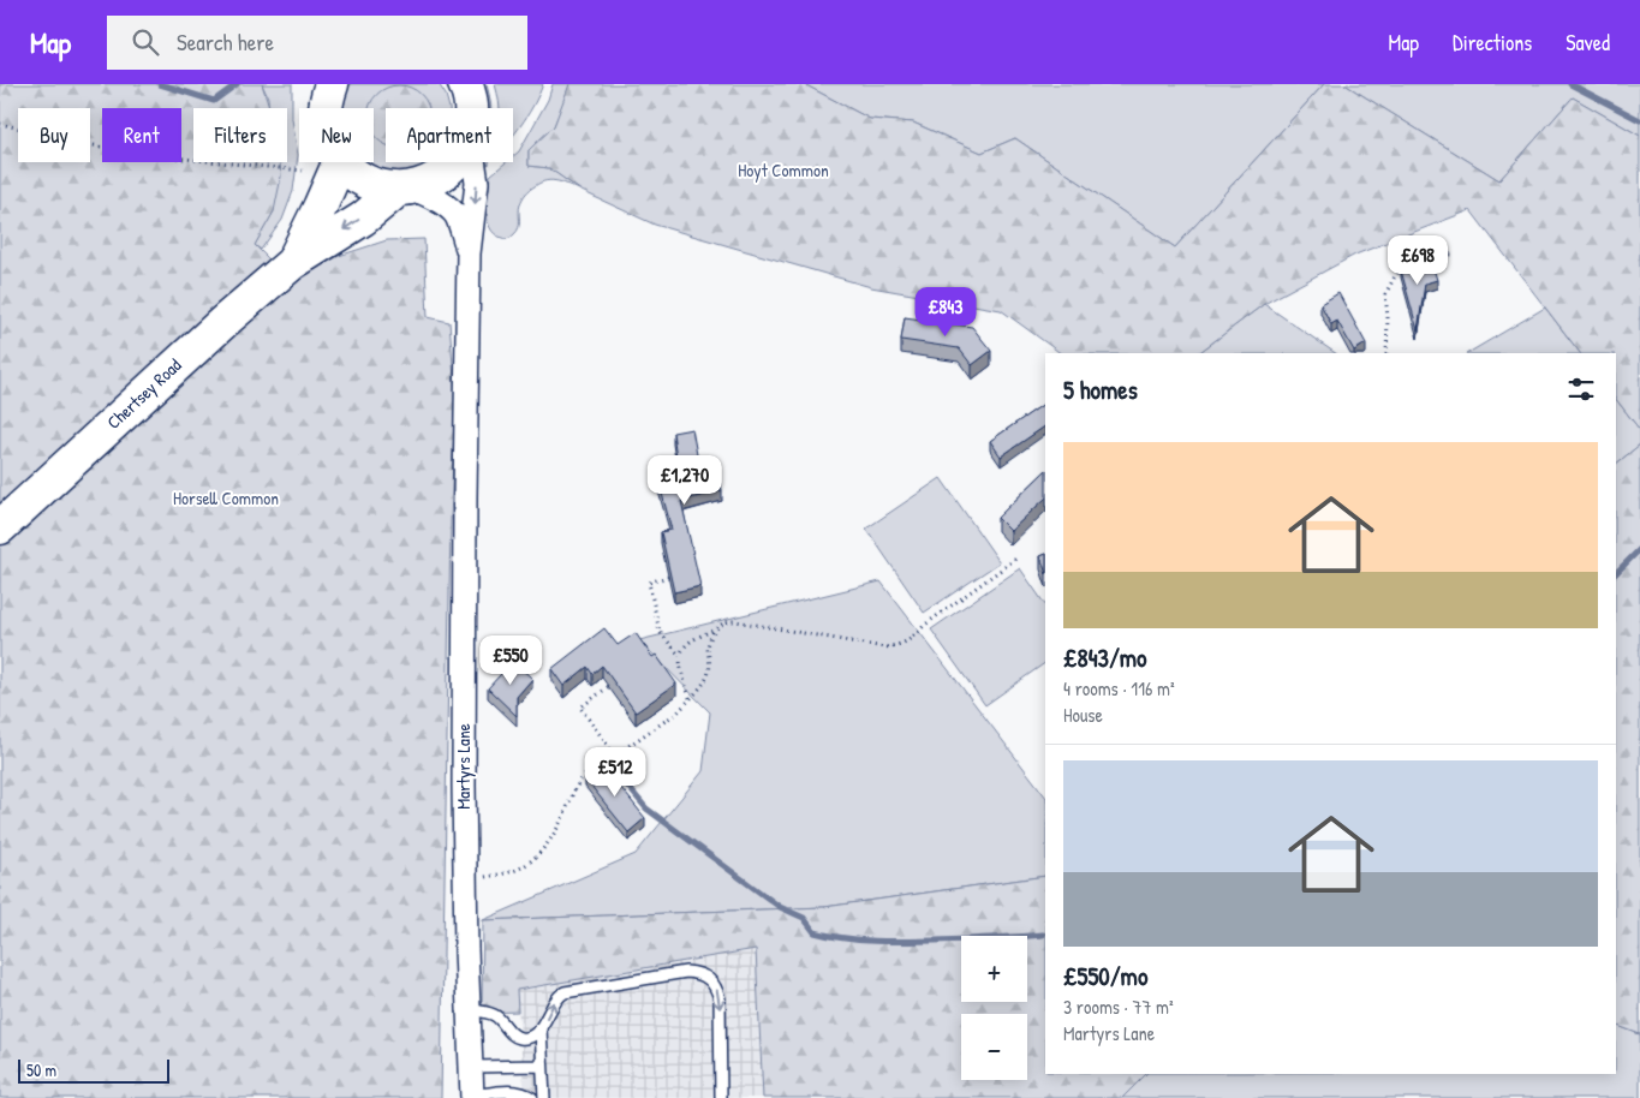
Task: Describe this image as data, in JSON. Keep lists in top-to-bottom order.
{
  "streets": {
    "main road": ["Chertsey Road"],
    "street": ["Martyrs Lane"]
  },
  "crossings": [
    ["Chertsey Road", "Martyrs Lane"]
  ],
  "parks": ["Hoyt Common", "Horsell Common"],
  "scale_bar": "50 m",
  "page": {
    "header": "Map",
    "search": "Search here",
    "nav": ["Map", "Directions", "Saved"],
    "chip": [
      "Buy",
      "Rent",
      "Filters",
      "New",
      "Apartment"
    ],
    "price": [
      "£698",
      "£843",
      "£1,270",
      "£550",
      "£512"
    ],
    "heading": "5 homes",
    "list": [
      {
        "name": "£843/mo",
        "note": "4 rooms · 116 m² · House"
      },
      {
        "name": "£550/mo",
        "note": "3 rooms · 77 m² · Martyrs Lane"
      }
    ],
    "map_buttons": ["+", "−"],
    "scale": "50 m"
  }
}
